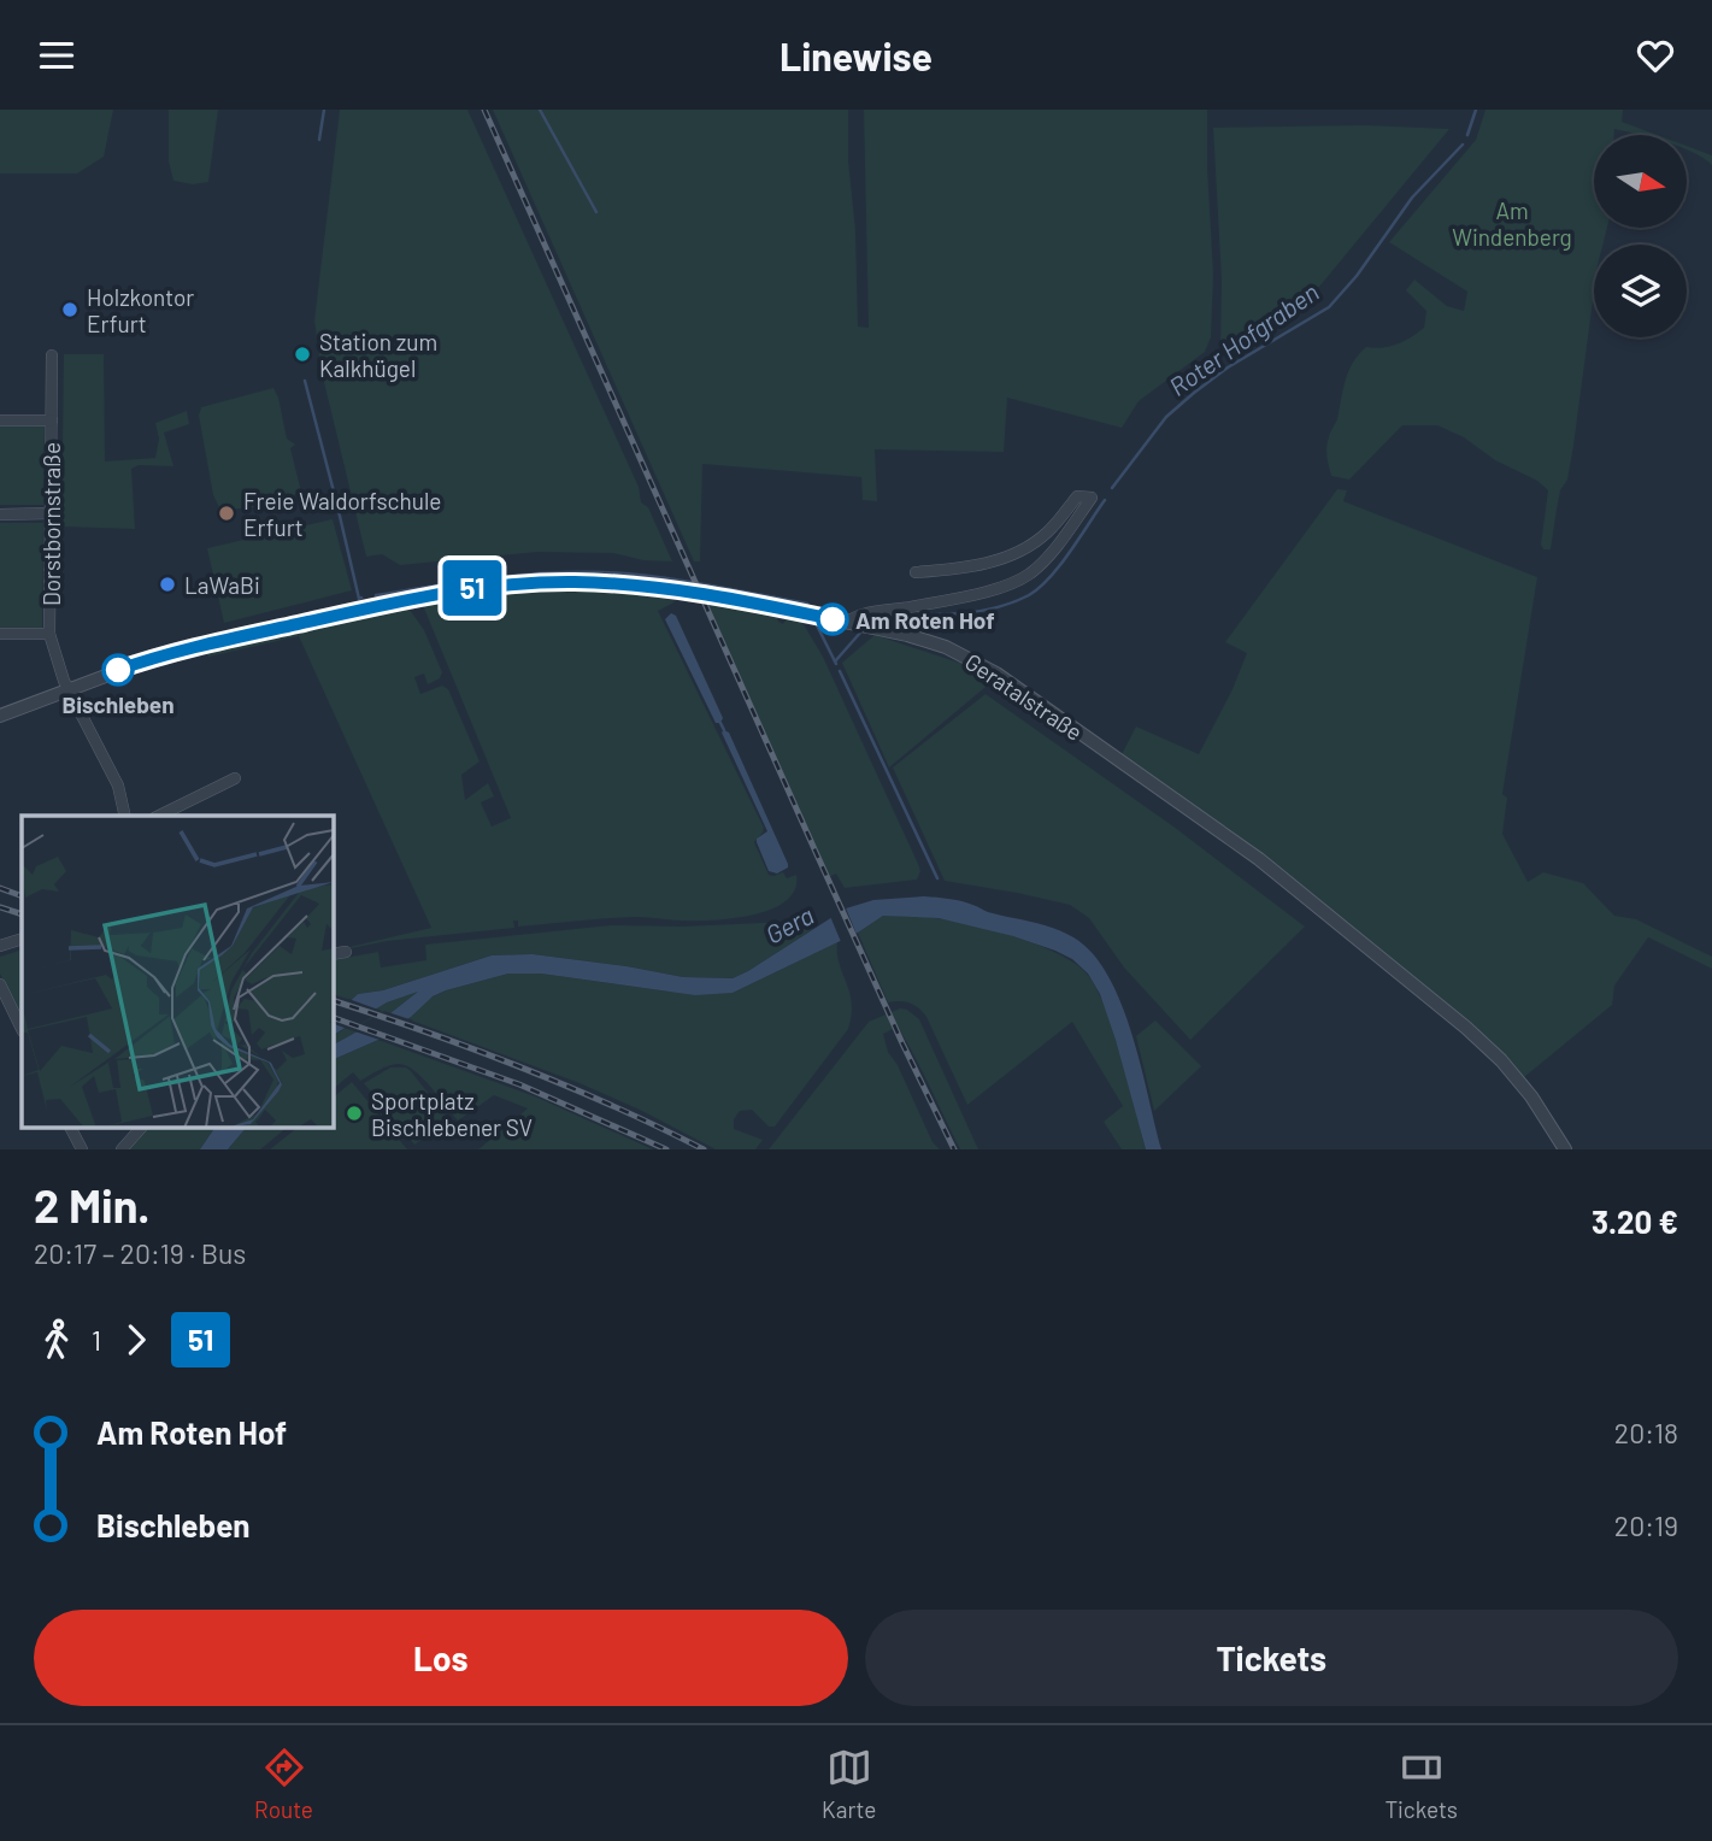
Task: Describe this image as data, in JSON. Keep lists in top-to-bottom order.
{
  "streets": {
    "street": ["Dorstbornstraße", "Geratalstraße"]
  },
  "crossings": [
    ["Dorstbornstraße", "Geratalstraße"]
  ],
  "water": ["Roter Hofgraben", "Gera"],
  "parks": ["Am Windenberg"],
  "places": [
    "Holzkontor Erfurt",
    "Station zum Kalkhügel",
    "Freie Waldorfschule Erfurt",
    "LaWaBi",
    "Am Roten Hof",
    "Bischleben",
    "Sportplatz Bischlebener SV"
  ],
  "lines": ["bus line 51"],
  "north": "right",
  "page": {
    "header": "Linewise",
    "on_map": "51",
    "heading": ["2 Min.", "20:17 – 20:19 · Bus", "3.20 €"],
    "legs": ["1", "51"],
    "list": [
      {
        "name": "Am Roten Hof",
        "value": "20:18"
      },
      {
        "name": "Bischleben",
        "value": "20:19"
      }
    ],
    "buttons": ["Los", "Tickets"],
    "tabs": ["Route", "Karte", "Tickets"]
  }
}
